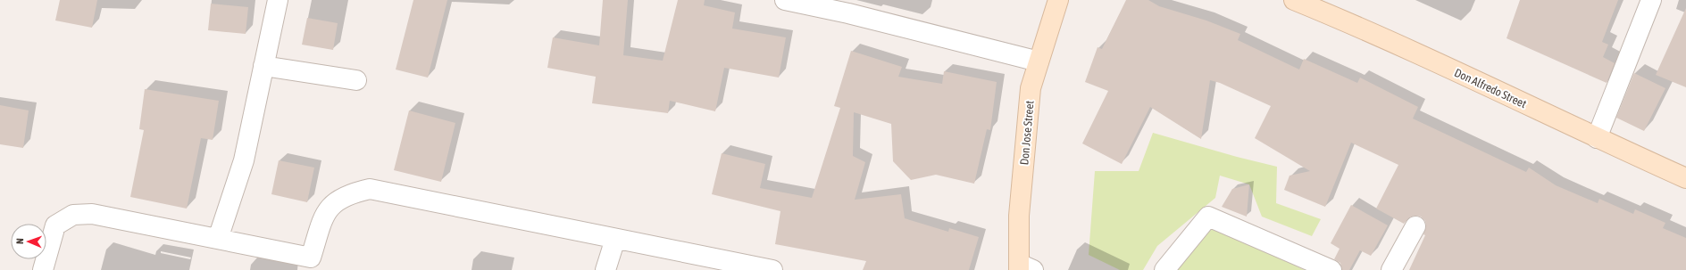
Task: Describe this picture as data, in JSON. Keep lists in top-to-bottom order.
{
  "streets": {
    "street": ["Don Alfredo Street", "Don Jose Street"]
  },
  "north": "left"
}
